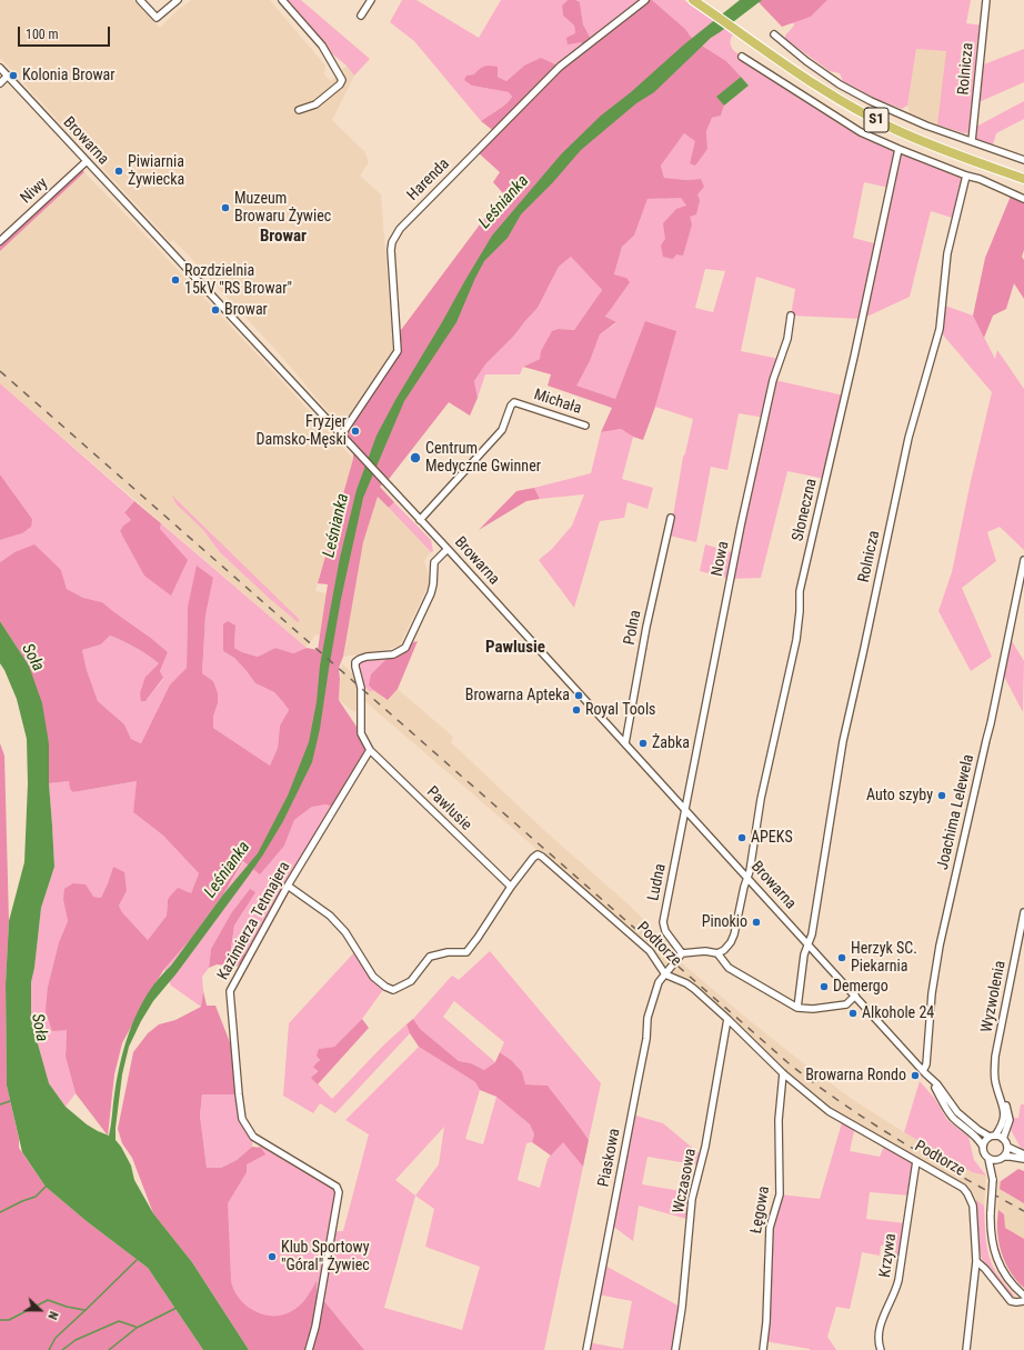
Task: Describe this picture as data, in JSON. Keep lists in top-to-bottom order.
{
  "streets": {
    "highway": ["S1"],
    "street": [
      "Rolnicza",
      "Browarna",
      "Harenda",
      "Niwy",
      "Michała",
      "Słoneczna",
      "Nowa",
      "Polna",
      "Pawlusie",
      "Joachima Lelewela",
      "Ludna",
      "Kazimierza Tetmajera",
      "Podtorze",
      "Wyzwolenia",
      "Piaskowa",
      "Wczasowa",
      "Łęgowa",
      "Krzywa"
    ]
  },
  "crossings": [
    ["Rolnicza", "Browarna"],
    ["Browarna", "Harenda"],
    ["Browarna", "Niwy"],
    ["Browarna", "Michała"],
    ["Browarna", "Słoneczna"],
    ["Browarna", "Nowa"],
    ["Browarna", "Polna"],
    ["Browarna", "Joachima Lelewela"],
    ["Browarna", "Ludna"],
    ["Browarna", "Wyzwolenia"],
    ["Nowa", "Ludna"],
    ["Pawlusie", "Kazimierza Tetmajera"],
    ["Pawlusie", "Podtorze"],
    ["Kazimierza Tetmajera", "Podtorze"],
    ["Podtorze", "Piaskowa"],
    ["Podtorze", "Wczasowa"],
    ["Podtorze", "Łęgowa"],
    ["Podtorze", "Krzywa"]
  ],
  "districts": ["Browar", "Pawlusie"],
  "water": ["Leśnianka", "Soła"],
  "places": [
    "Kolonia Browar",
    "Piwiarnia Żywiecka",
    "Muzeum Browaru Żywiec",
    "Rozdzielnia 15kV \"RS Browar\"",
    "Browar",
    "Fryzjer Damsko-Męski",
    "Centrum Medyczne Gwinner",
    "Browarna Apteka",
    "Royal Tools",
    "Żabka",
    "Auto szyby",
    "APEKS",
    "Pinokio",
    "Herzyk SC. Piekarnia",
    "Demergo",
    "Alkohole 24",
    "Browarna Rondo",
    "Klub Sportowy \"Góral\" Żywiec"
  ],
  "scale_bar": "100 m",
  "north": "right"
}
